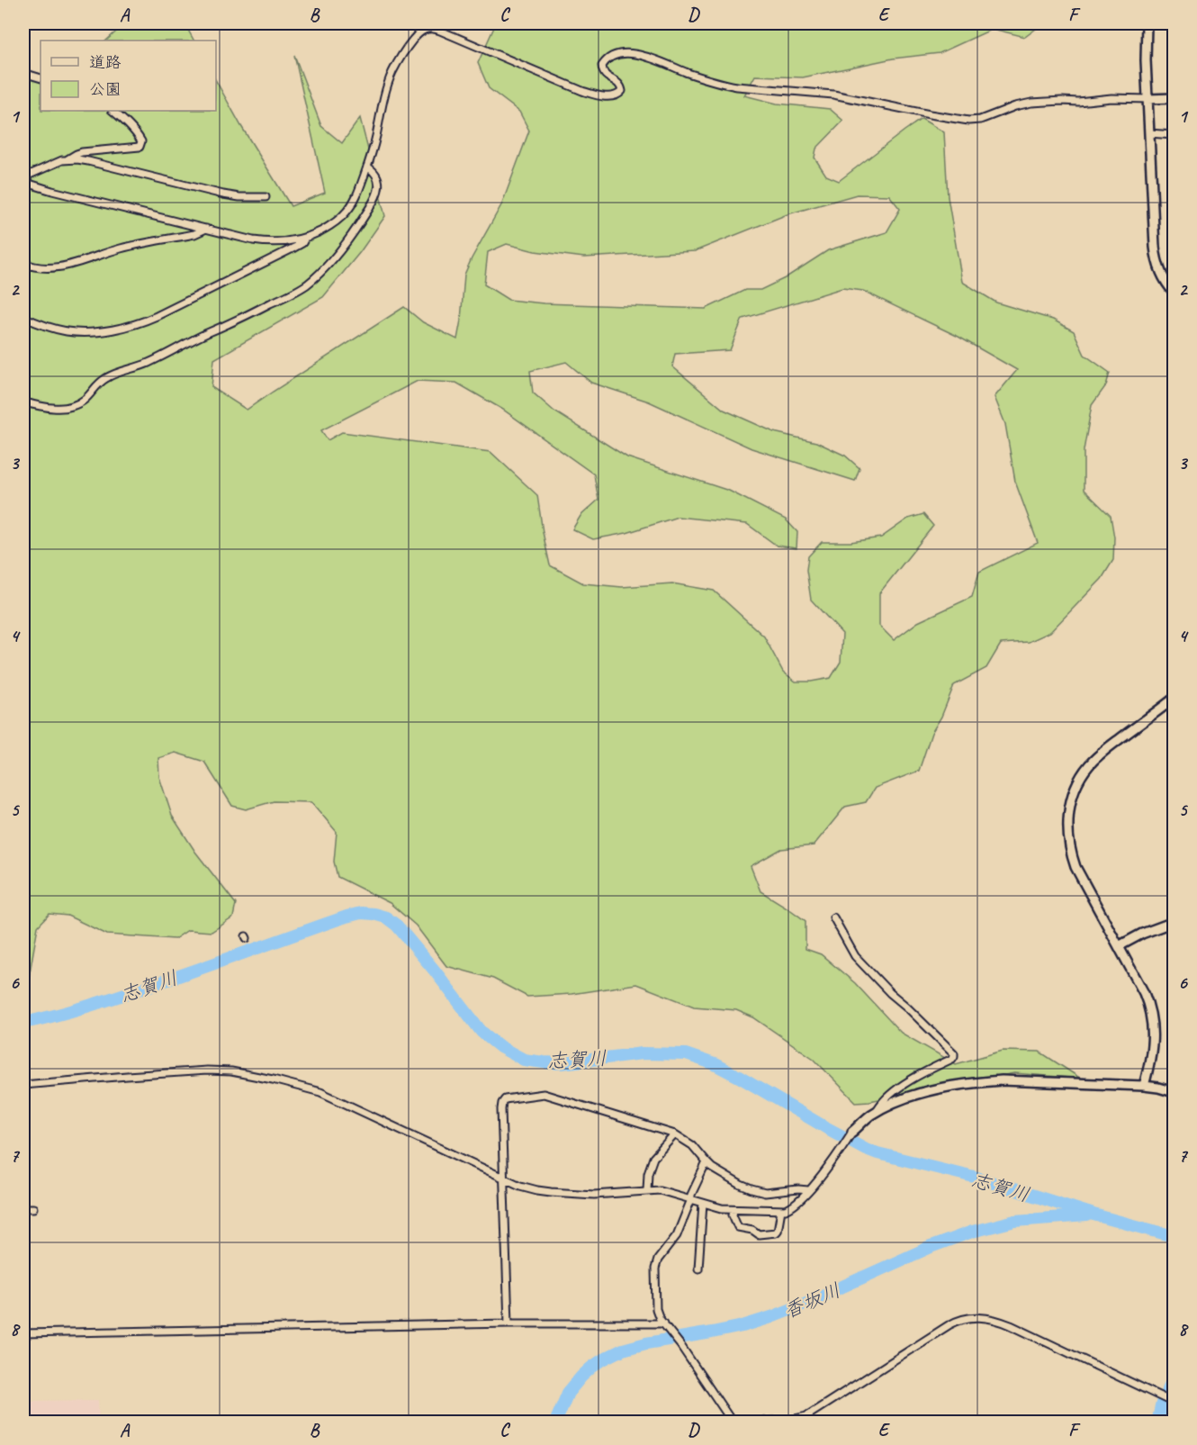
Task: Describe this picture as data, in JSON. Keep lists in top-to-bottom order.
{
  "water": ["志賀川", "香坂川"],
  "legend": ["道路", "公園"],
  "grid": {
    "columns": [
      "A",
      "B",
      "C",
      "D",
      "E",
      "F"
    ],
    "rows": [
      "1",
      "2",
      "3",
      "4",
      "5",
      "6",
      "7",
      "8"
    ]
  }
}
